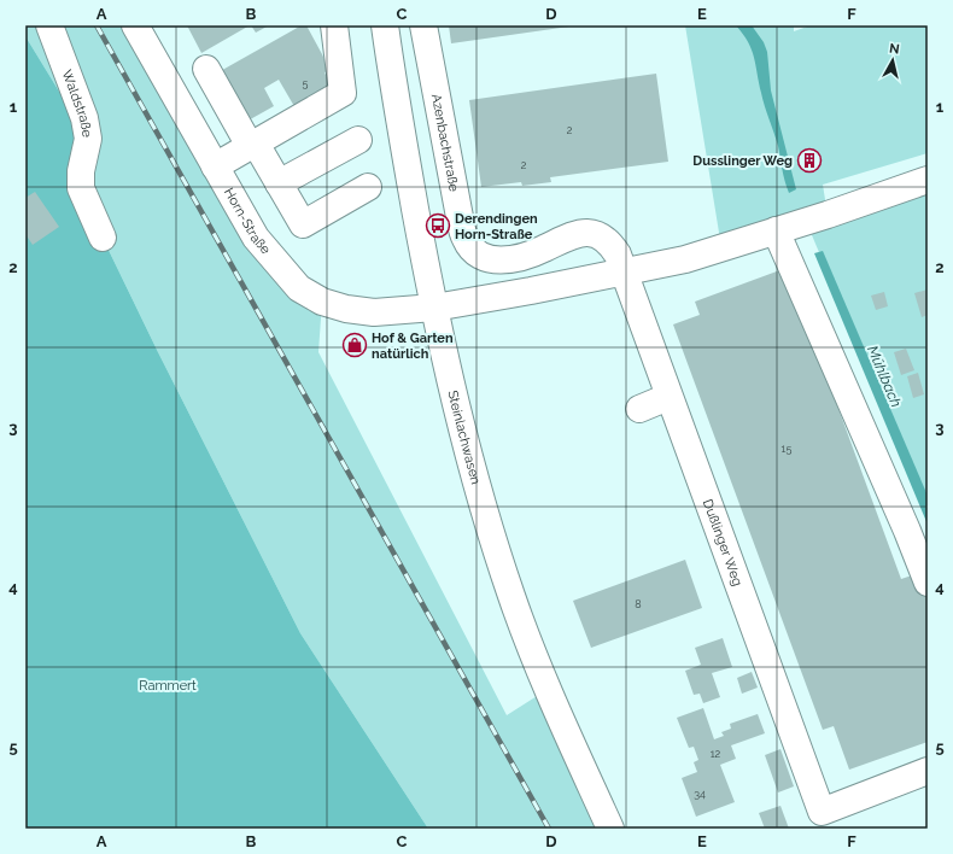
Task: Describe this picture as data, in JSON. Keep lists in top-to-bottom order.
{
  "streets": {
    "street": [
      "Waldstraße",
      "Azenbachstraße",
      "Horn-Straße",
      "Steinlachwasen",
      "Dußlinger Weg"
    ]
  },
  "crossings": [
    ["Azenbachstraße", "Dußlinger Weg"],
    ["Horn-Straße", "Steinlachwasen"]
  ],
  "water": ["Mühlbach"],
  "parks": ["Rammert"],
  "places": {
    "building": ["Dusslinger Weg"],
    "bus stop": ["Derendingen Horn-Straße"],
    "shop": ["Hof & Garten natürlich"]
  },
  "house_numbers": [
    "5",
    "2",
    "2",
    "15",
    "8",
    "12",
    "34"
  ],
  "north": "top",
  "grid": {
    "columns": [
      "A",
      "B",
      "C",
      "D",
      "E",
      "F"
    ],
    "rows": [
      "1",
      "2",
      "3",
      "4",
      "5"
    ]
  }
}
